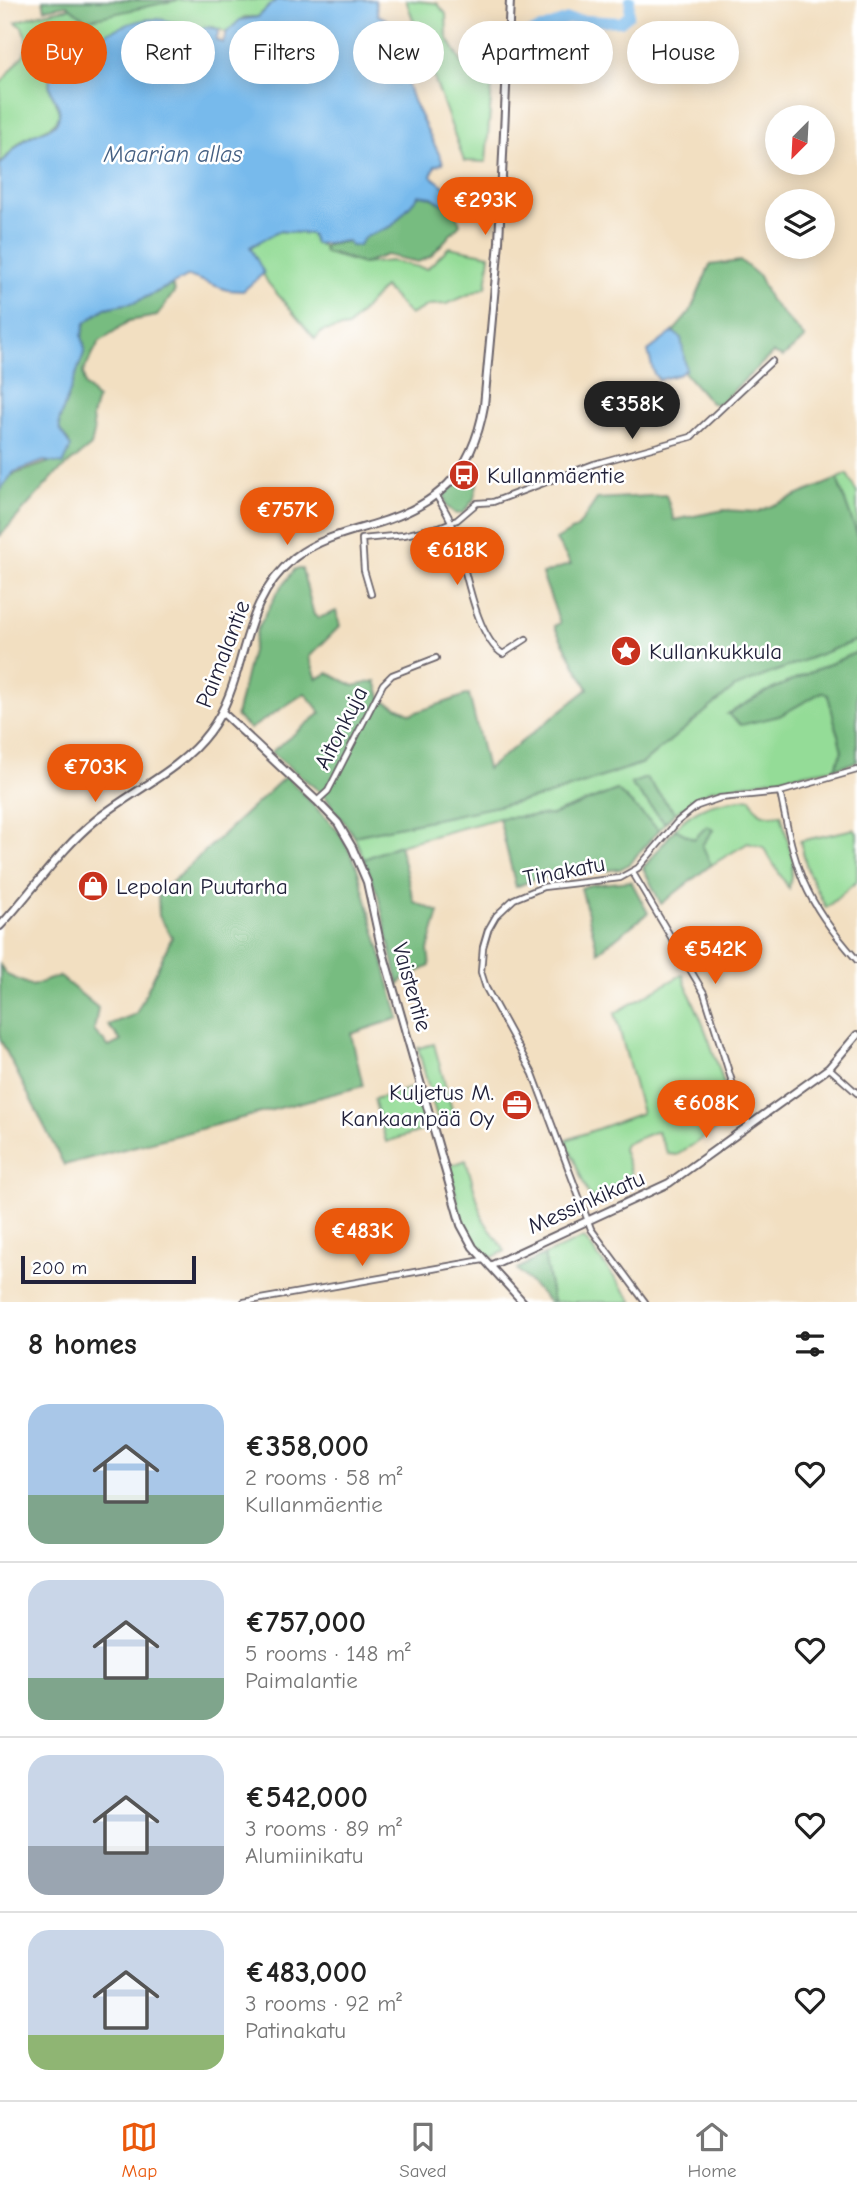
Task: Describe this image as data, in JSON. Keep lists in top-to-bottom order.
{
  "streets": {
    "street": [
      "Paimalantie",
      "Aitonkuja",
      "Tinakatu",
      "Vaistentie",
      "Messinkikatu"
    ]
  },
  "crossings": [
    ["Paimalantie", "Vaistentie"],
    ["Aitonkuja", "Vaistentie"],
    ["Tinakatu", "Messinkikatu"],
    ["Vaistentie", "Messinkikatu"]
  ],
  "water": ["Maarian allas"],
  "places": {
    "bus stop": ["Kullanmäentie"],
    "place": ["Kullankukkula"],
    "shop": ["Lepolan Puutarha"],
    "office": ["Kuljetus M. Kankaanpää Oy"]
  },
  "scale_bar": "200 m",
  "north": "bottom left",
  "page": {
    "chip": [
      "Buy",
      "Rent",
      "Filters",
      "New",
      "Apartment",
      "House"
    ],
    "price": [
      "€293K",
      "€358K",
      "€757K",
      "€618K",
      "€703K",
      "€542K",
      "€608K",
      "€483K"
    ],
    "scale": "200 m",
    "heading": "8 homes",
    "list": [
      {
        "name": "€358,000",
        "note": "2 rooms · 58 m² · Kullanmäentie"
      },
      {
        "name": "€757,000",
        "note": "5 rooms · 148 m² · Paimalantie"
      },
      {
        "name": "€542,000",
        "note": "3 rooms · 89 m² · Alumiinikatu"
      },
      {
        "name": "€483,000",
        "note": "3 rooms · 92 m² · Patinakatu"
      }
    ],
    "tabs": ["Map", "Saved", "Home"]
  }
}
